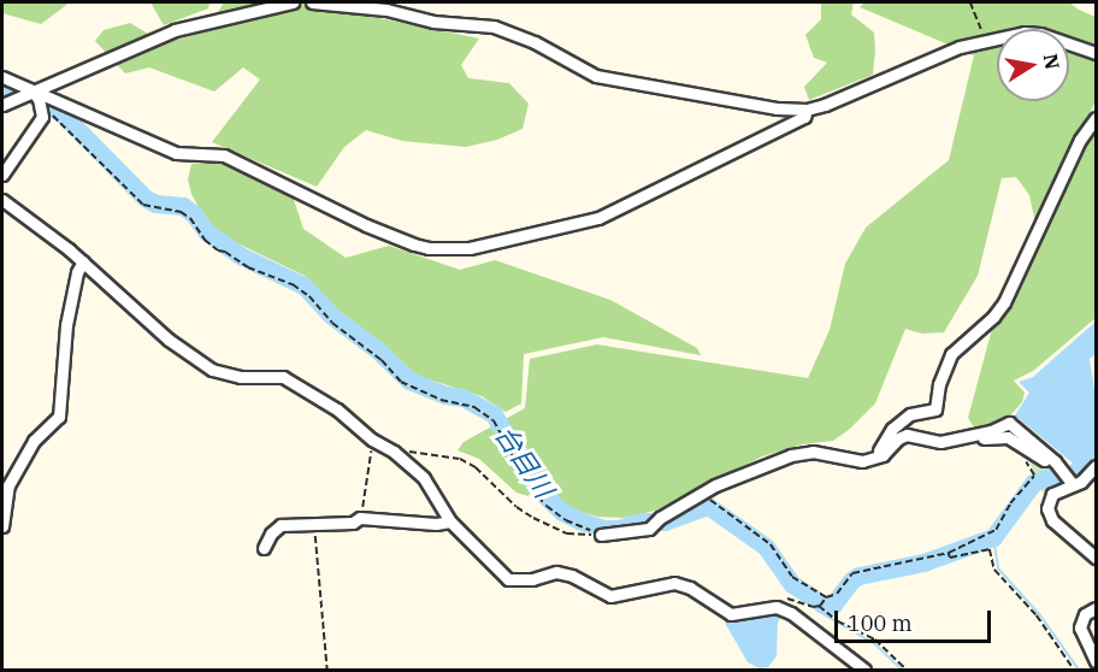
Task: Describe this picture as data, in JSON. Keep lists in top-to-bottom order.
{
  "water": ["台目川"],
  "scale_bar": "100 m",
  "north": "right"
}
